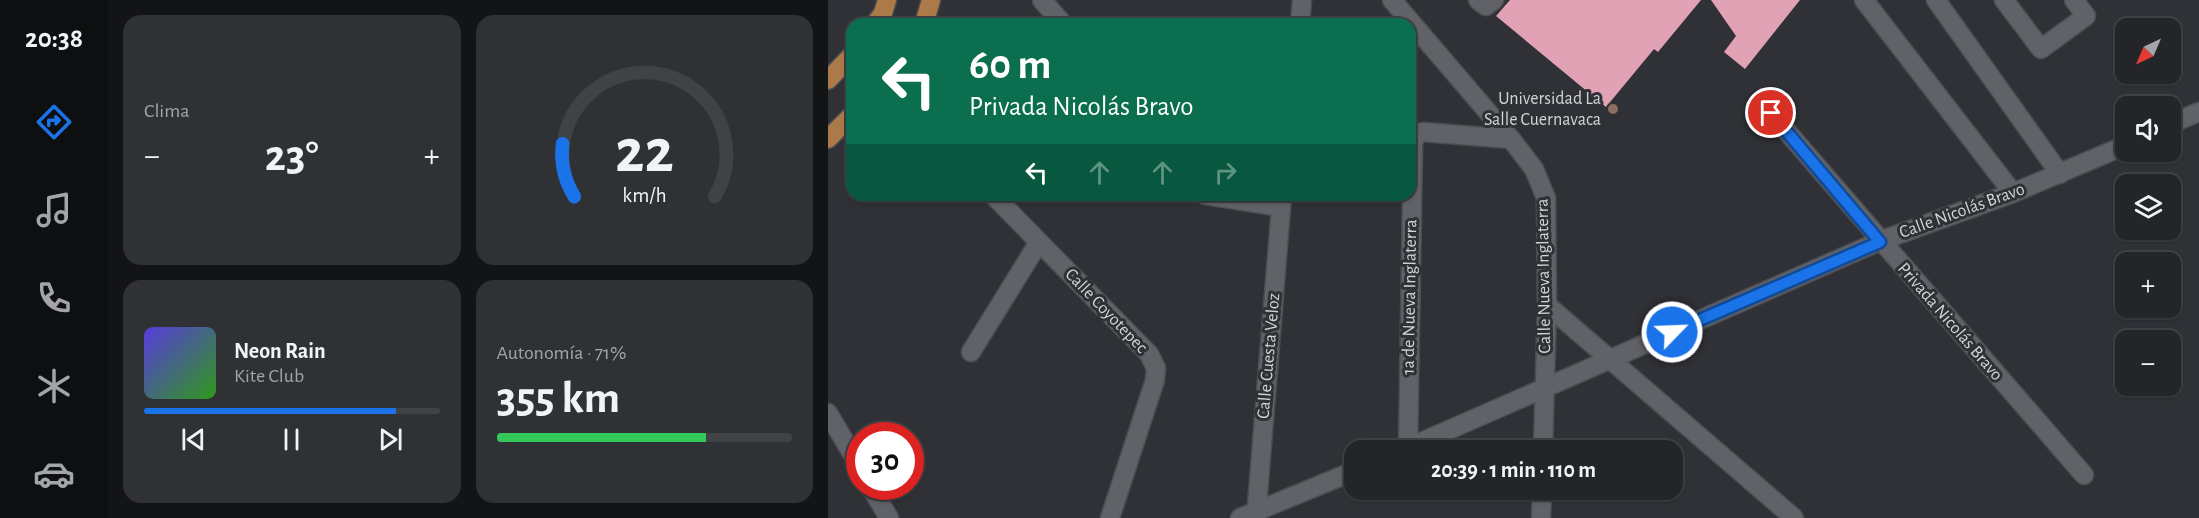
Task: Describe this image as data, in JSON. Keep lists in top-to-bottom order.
{
  "streets": {
    "street": [
      "Calle Nicolás Bravo",
      "Calle Nueva Inglaterra",
      "1a de Nueva Inglaterra",
      "Calle Coyotepec",
      "Privada Nicolás Bravo",
      "Calle Cuesta Veloz"
    ]
  },
  "crossings": [
    ["Calle Nicolás Bravo", "Calle Nueva Inglaterra"],
    ["Calle Nicolás Bravo", "Privada Nicolás Bravo"],
    ["Calle Nueva Inglaterra", "1a de Nueva Inglaterra"]
  ],
  "places": ["Universidad La Salle Cuernavaca"],
  "north": "bottom left",
  "page": {
    "tabs": "20:38",
    "tile": [
      "Clima",
      ["Autonomía · 71%", "355 km"]
    ],
    "map_buttons": ["+", "−"],
    "turn": ["60 m", "Privada Nicolás Bravo"],
    "heat": ["−", "23°", "+"],
    "song": ["Neon Rain", "Kite Club"],
    "limit": "30",
    "trip": "20:39 · 1 min · 110 m",
    "gauge": ["22", "km/h"]
  }
}
